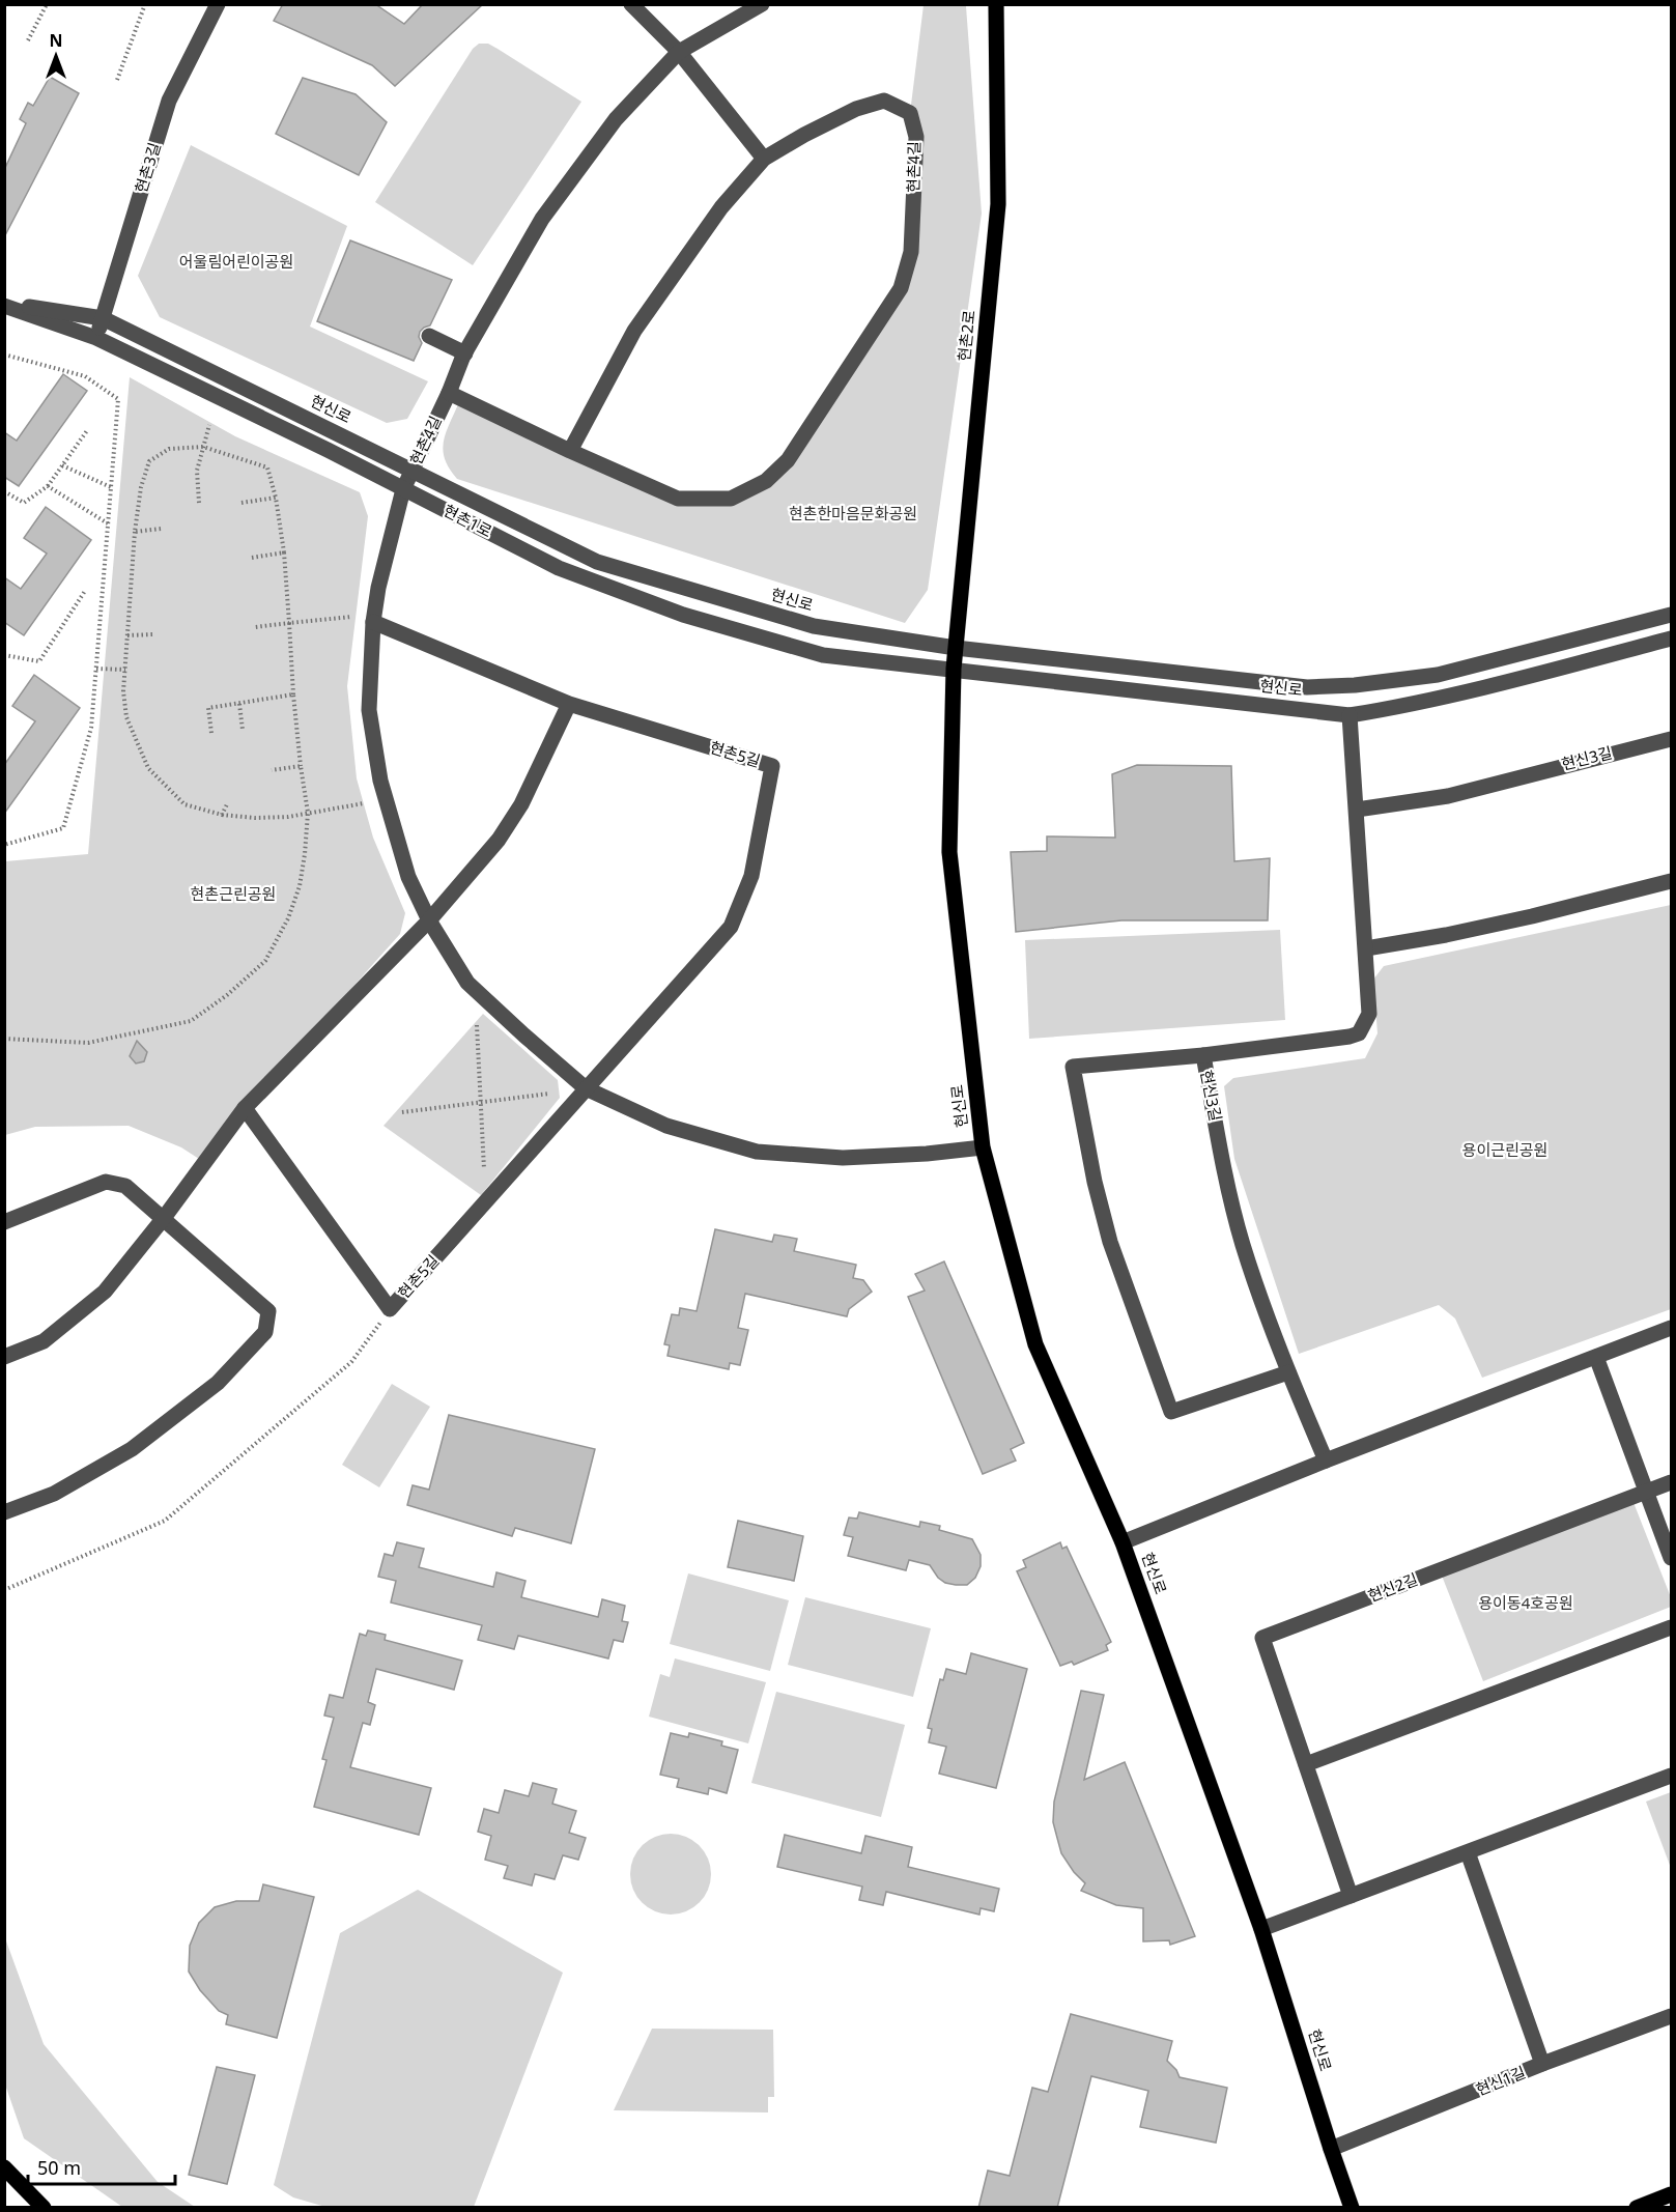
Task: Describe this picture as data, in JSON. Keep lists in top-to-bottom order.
{
  "streets": {
    "main road": ["현촌2로", "현신로"],
    "street": [
      "현촌4길",
      "현촌3길",
      "현촌1로",
      "현촌5길",
      "현신3길",
      "현신2길",
      "현신1길"
    ]
  },
  "crossings": [
    ["현촌4길", "현신로"],
    ["현촌4길", "현촌1로"],
    ["현촌3길", "현신로"],
    ["현촌3길", "현촌1로"],
    ["현촌2로", "현신로"],
    ["현촌2로", "현촌1로"],
    ["현신로", "현촌1로"],
    ["현신로", "현신3길"],
    ["현신로", "현신1길"]
  ],
  "parks": [
    "어울림어린이공원",
    "현촌한마음문화공원",
    "현촌근린공원",
    "용이근린공원",
    "용이동4호공원"
  ],
  "scale_bar": "50 m",
  "north": "top"
}
